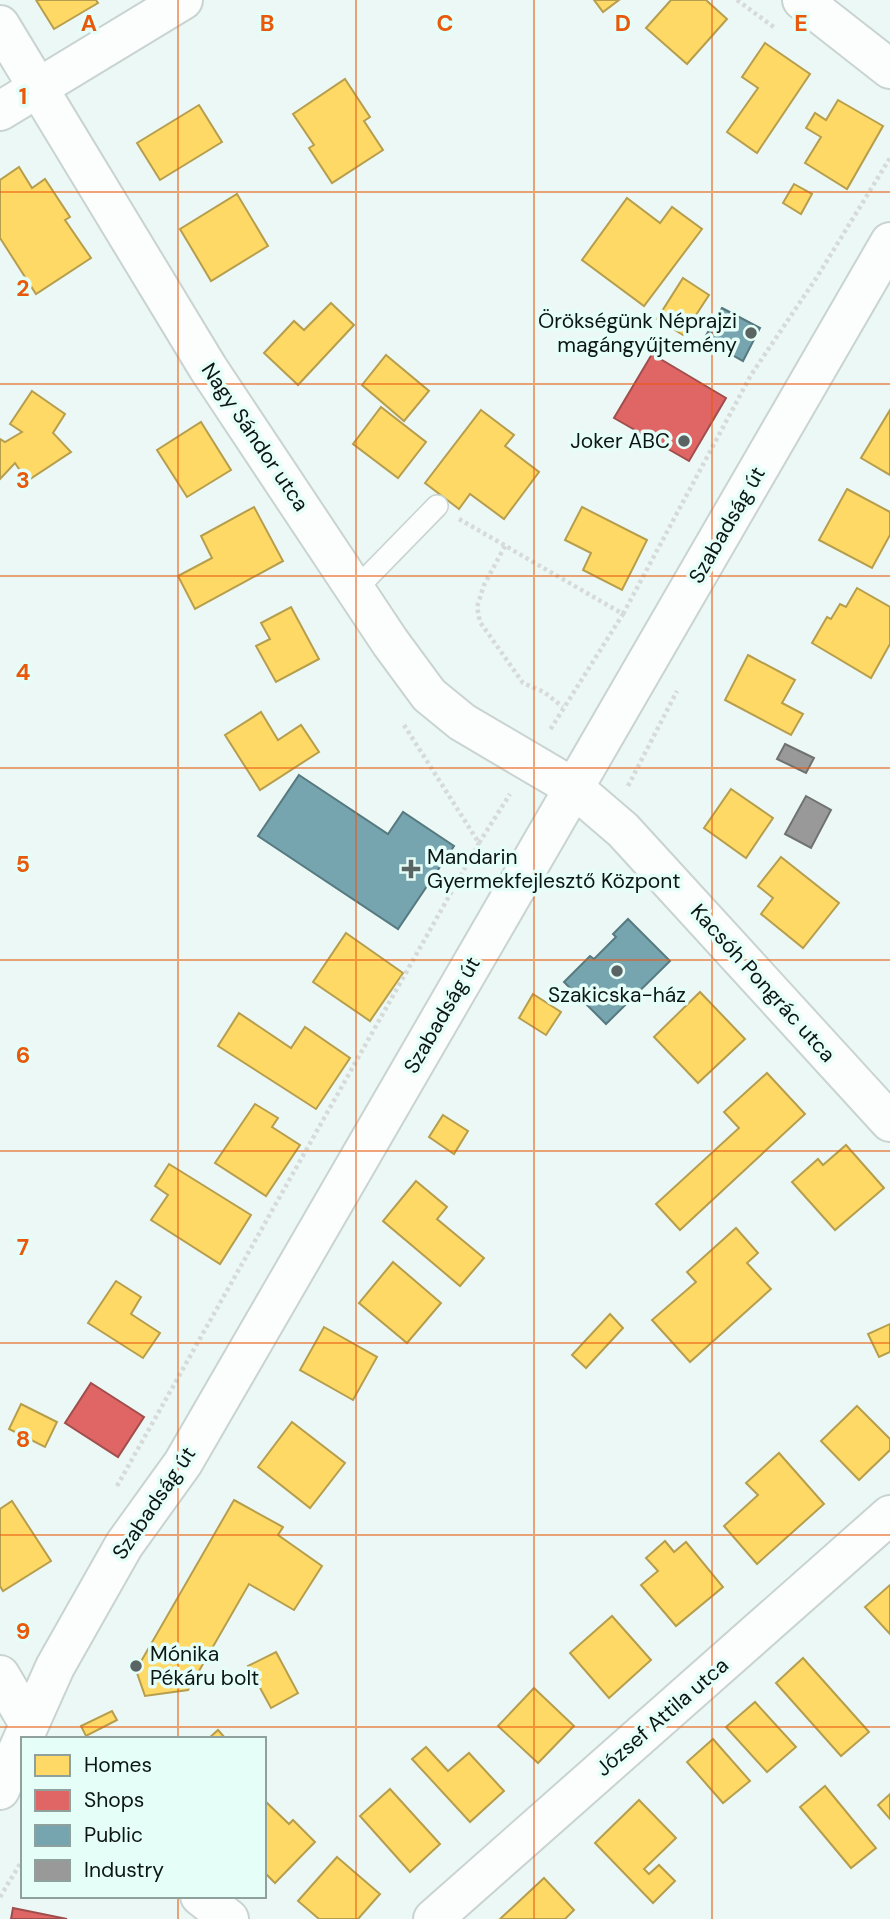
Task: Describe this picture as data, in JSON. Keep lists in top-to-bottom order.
{
  "streets": {
    "street": [
      "Nagy Sándor utca",
      "Szabadság út",
      "Kacsóh Pongrác utca",
      "József Attila utca"
    ]
  },
  "crossings": [
    ["Nagy Sándor utca", "Szabadság út"],
    ["Nagy Sándor utca", "Kacsóh Pongrác utca"],
    ["Szabadság út", "Kacsóh Pongrác utca"]
  ],
  "places": {
    "other": [
      "Örökségünk Néprajzi magángyűjtemény",
      "Joker ABC",
      "Szakicska-ház",
      "Mónika Pékáru bolt"
    ],
    "health": ["Mandarin Gyermekfejlesztő Központ"]
  },
  "legend": [
    "Homes",
    "Shops",
    "Public",
    "Industry"
  ],
  "grid": {
    "columns": [
      "A",
      "B",
      "C",
      "D",
      "E"
    ],
    "rows": [
      "1",
      "2",
      "3",
      "4",
      "5",
      "6",
      "7",
      "8",
      "9"
    ]
  }
}
